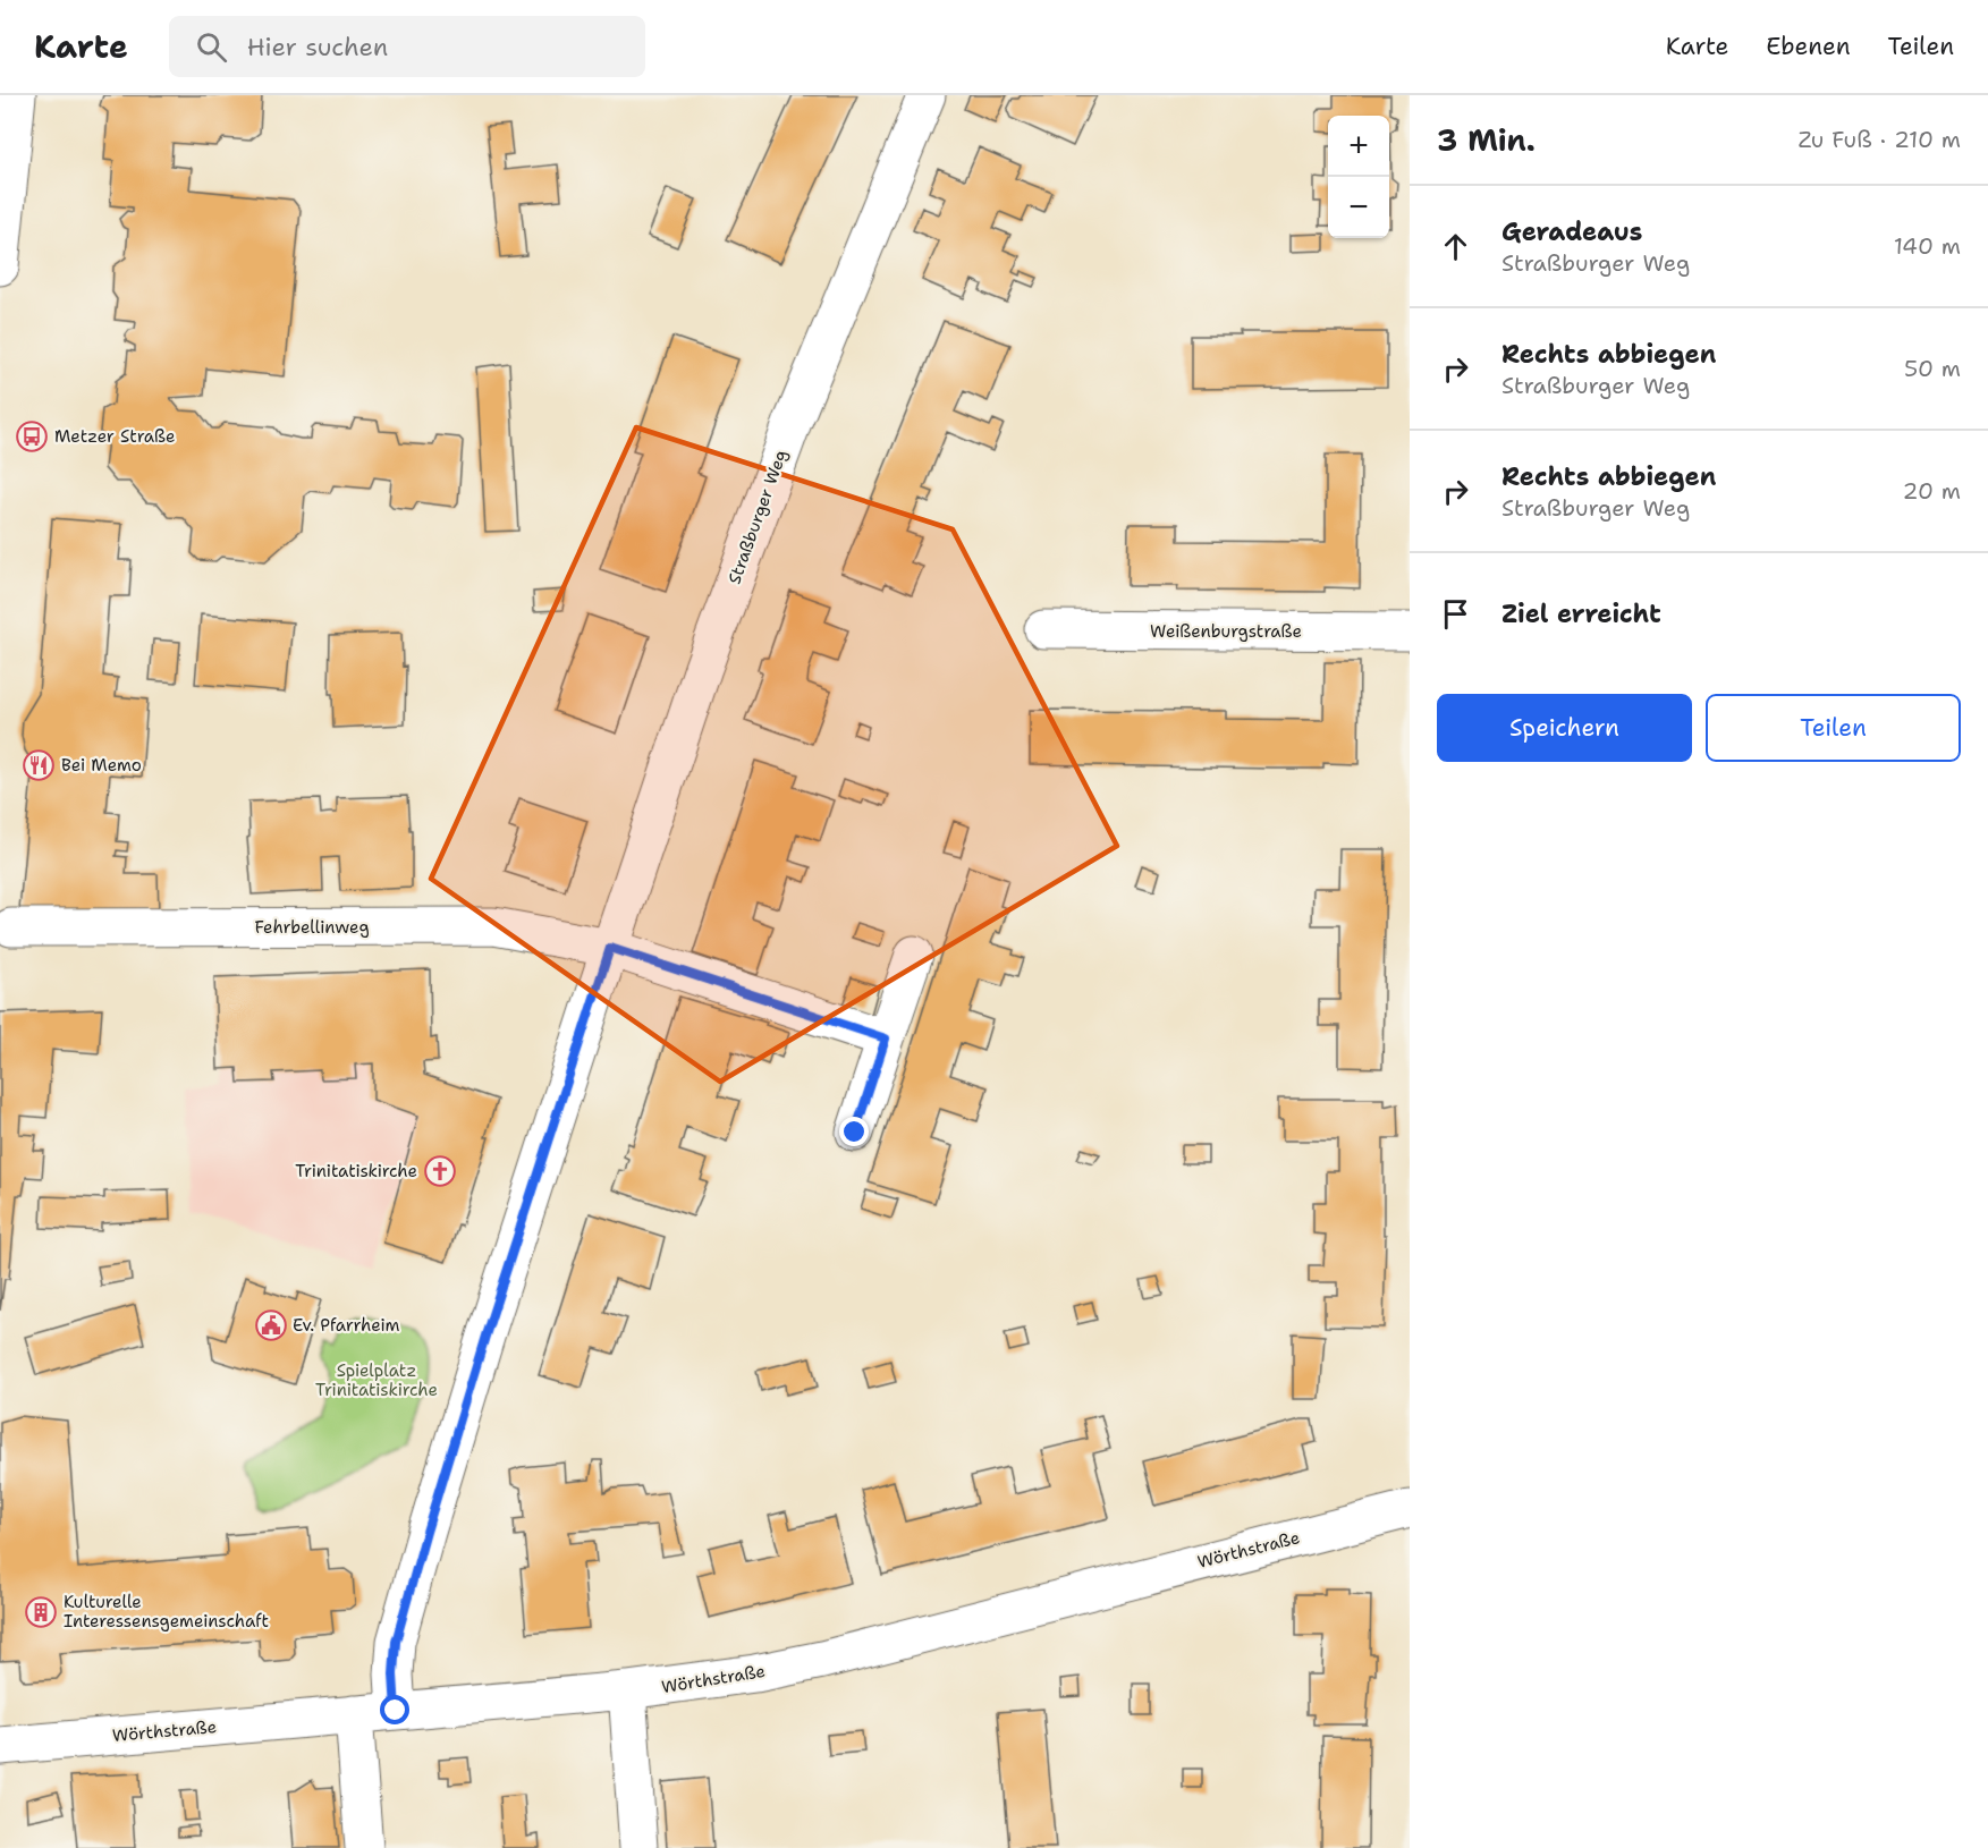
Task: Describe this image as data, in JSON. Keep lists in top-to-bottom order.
{
  "streets": {
    "street": [
      "Straßburger Weg",
      "Weißenburgstraße",
      "Fehrbellinweg",
      "Wörthstraße"
    ]
  },
  "crossings": [
    ["Straßburger Weg", "Fehrbellinweg"],
    ["Straßburger Weg", "Wörthstraße"]
  ],
  "parks": ["Spielplatz Trinitatiskirche"],
  "places": {
    "bus stop": ["Metzer Straße"],
    "restaurant": ["Bei Memo"],
    "church": ["Trinitatiskirche"],
    "public building": ["Ev. Pfarrheim"],
    "building": ["Kulturelle Interessensgemeinschaft"]
  },
  "page": {
    "header": "Karte",
    "search": "Hier suchen",
    "nav": ["Karte", "Ebenen", "Teilen"],
    "heading": ["3 Min.", "Zu Fuß · 210 m"],
    "map_buttons": ["+", "−"],
    "list": [
      ["Geradeaus", "Straßburger Weg", "140 m"],
      ["Rechts abbiegen", "Straßburger Weg", "50 m"],
      ["Rechts abbiegen", "Straßburger Weg", "20 m"],
      "Ziel erreicht"
    ],
    "buttons": ["Speichern", "Teilen"]
  }
}
